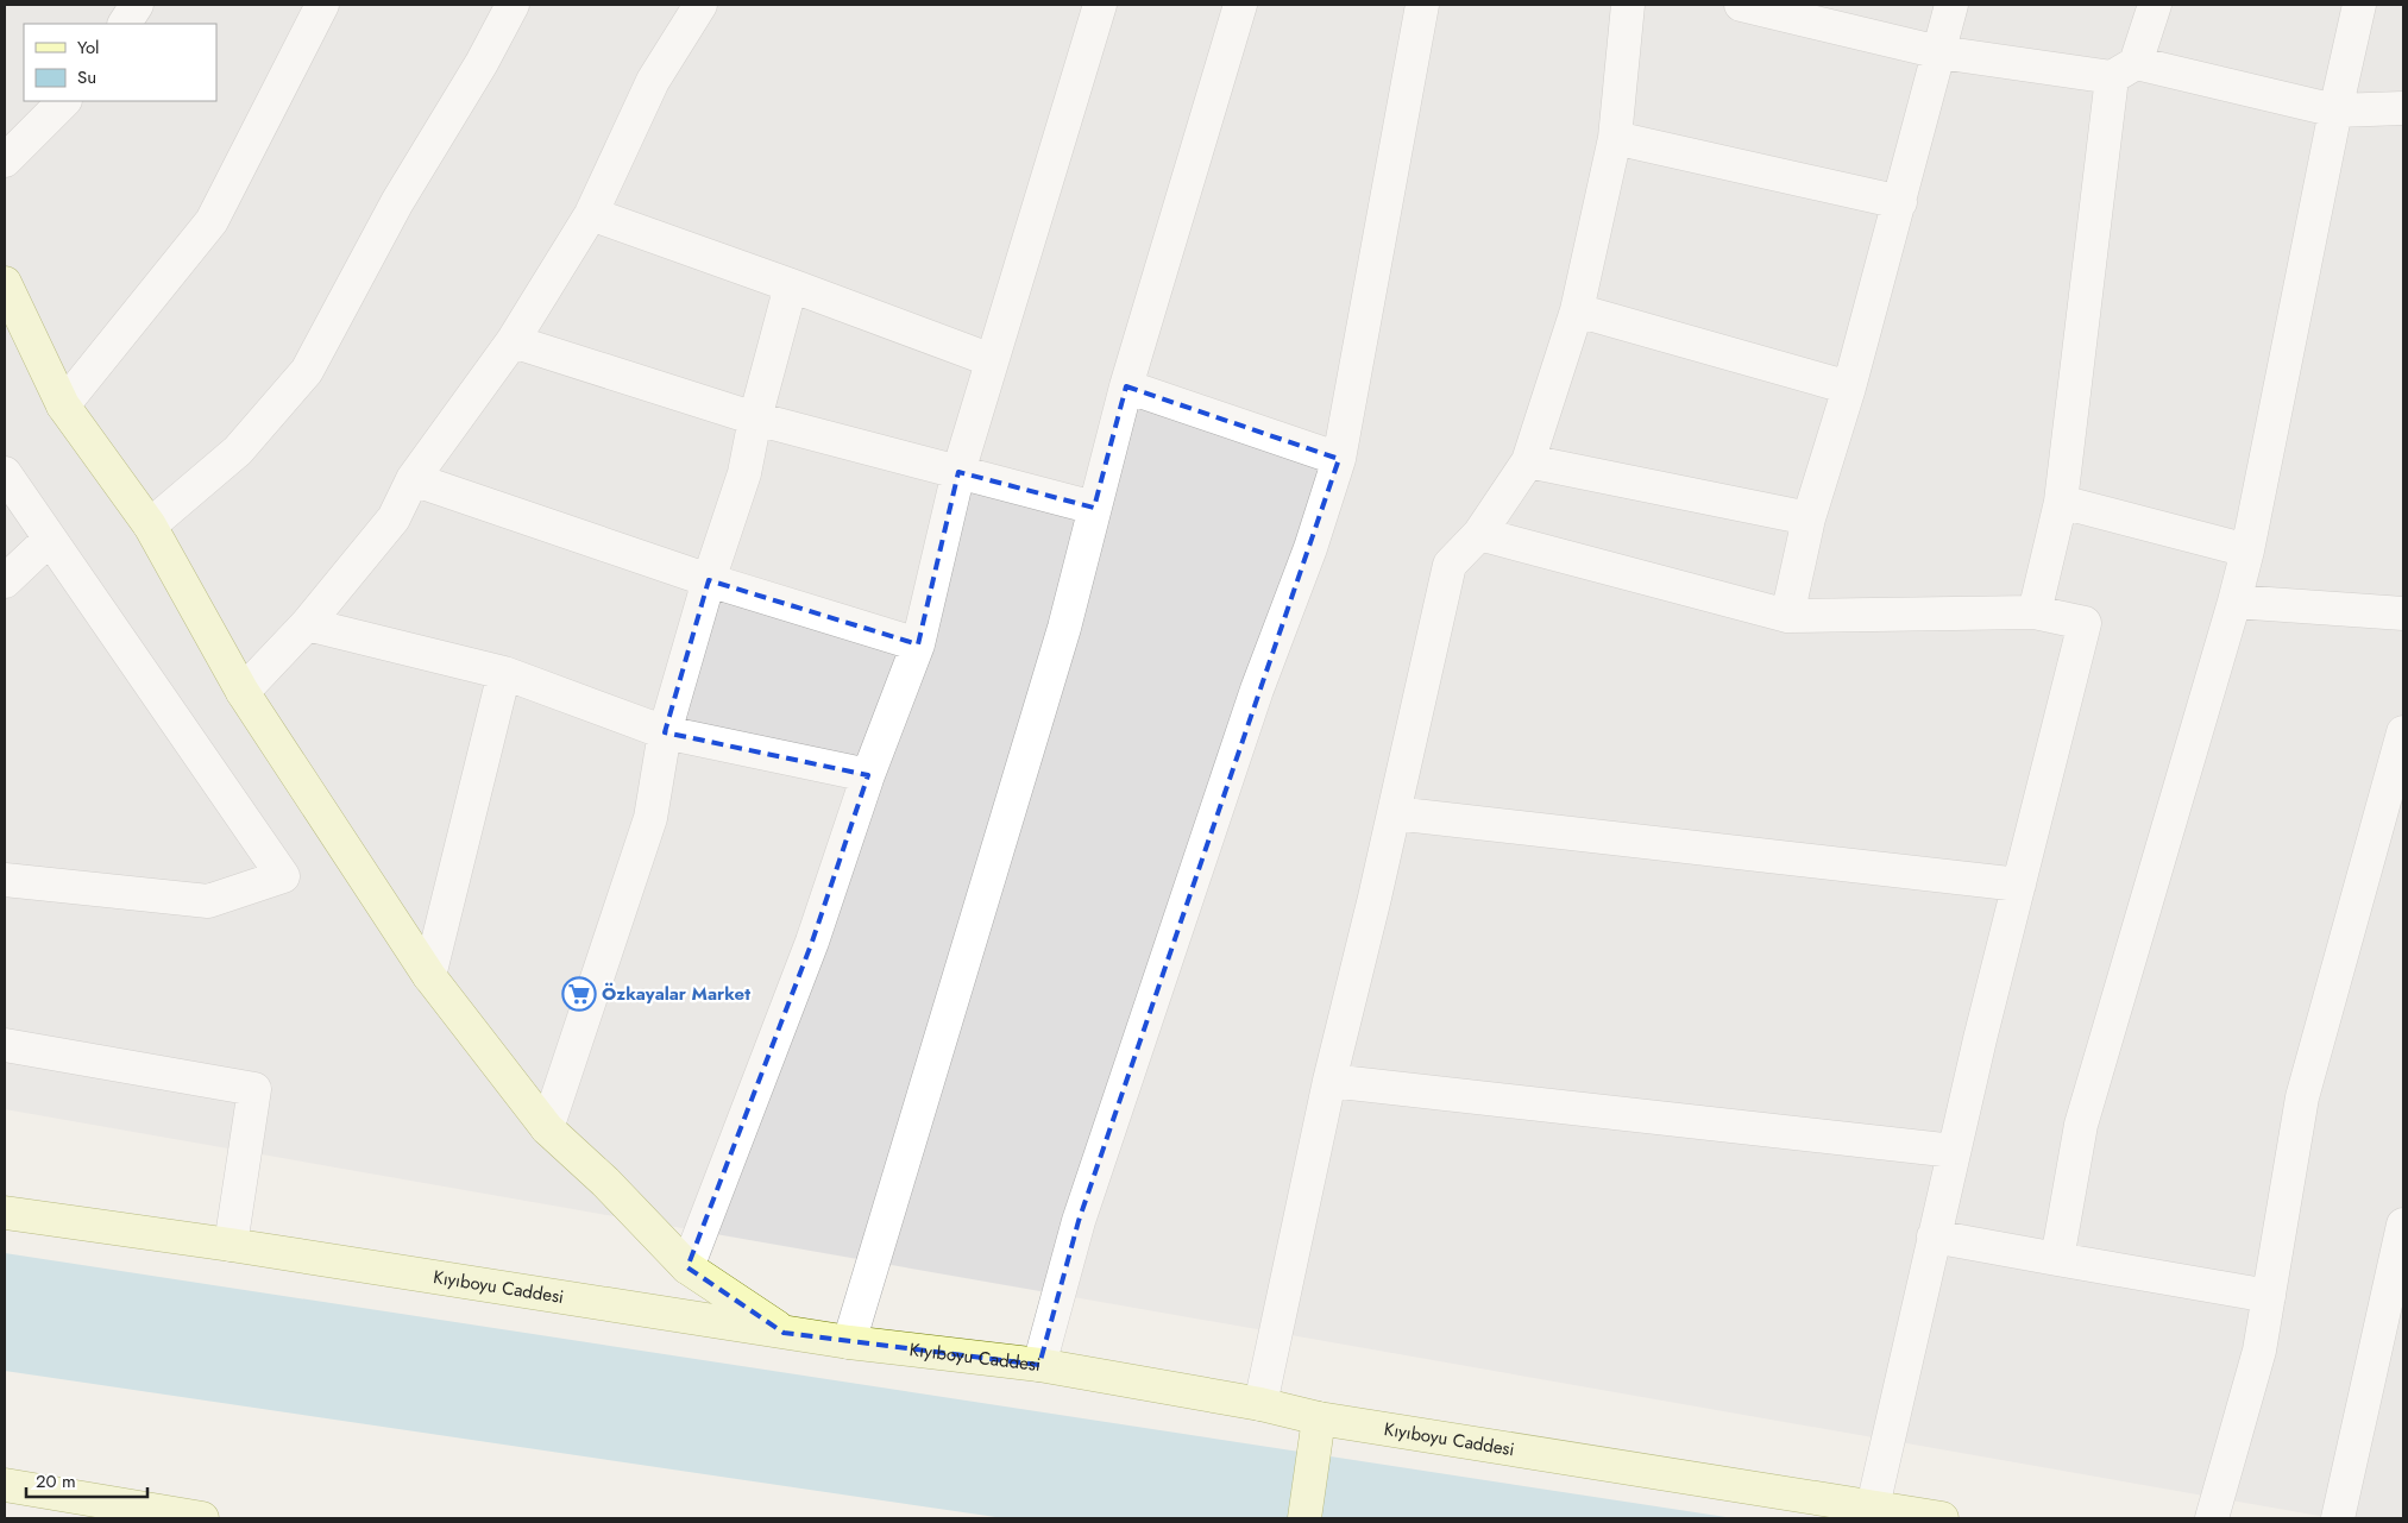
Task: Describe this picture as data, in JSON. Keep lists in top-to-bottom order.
{
  "streets": {
    "main road": ["Kıyıboyu Caddesi"]
  },
  "places": {
    "supermarket": ["Özkayalar Market"]
  },
  "legend": ["Yol", "Su"],
  "scale_bar": "20 m"
}
